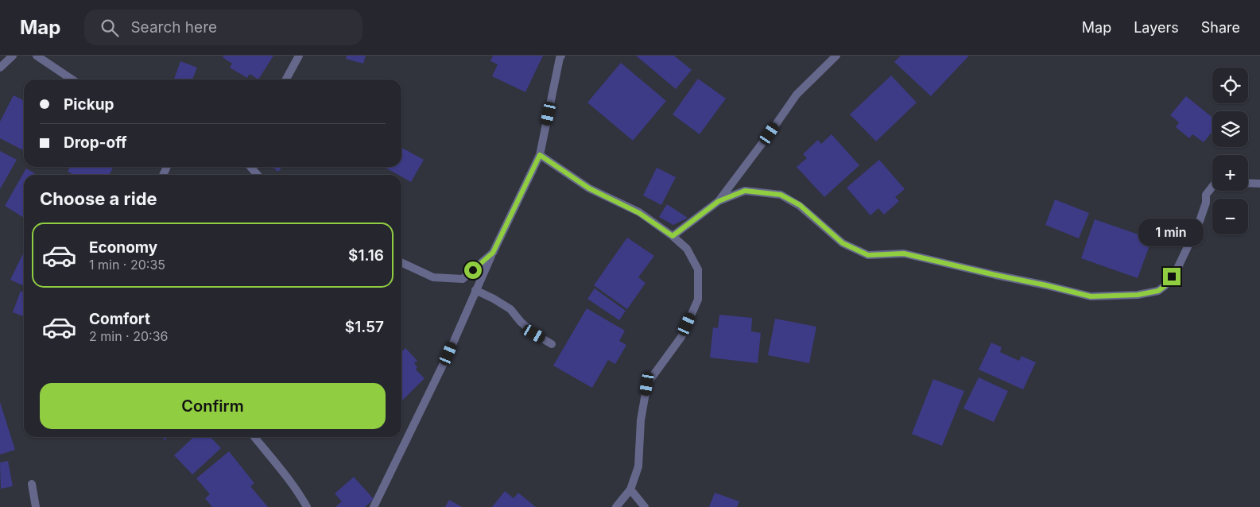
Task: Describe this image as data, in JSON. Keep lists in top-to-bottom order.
{
  "page": {
    "header": "Map",
    "search": "Search here",
    "nav": ["Map", "Layers", "Share"],
    "map_buttons": ["+", "−"],
    "banner": ["Pickup", "Drop-off"],
    "heading": "Choose a ride",
    "bubble": "1 min",
    "list": [
      {
        "name": "Economy",
        "note": "1 min · 20:35",
        "value": "$1.16"
      },
      {
        "name": "Comfort",
        "note": "2 min · 20:36",
        "value": "$1.57"
      }
    ],
    "buttons": "Confirm"
  }
}
